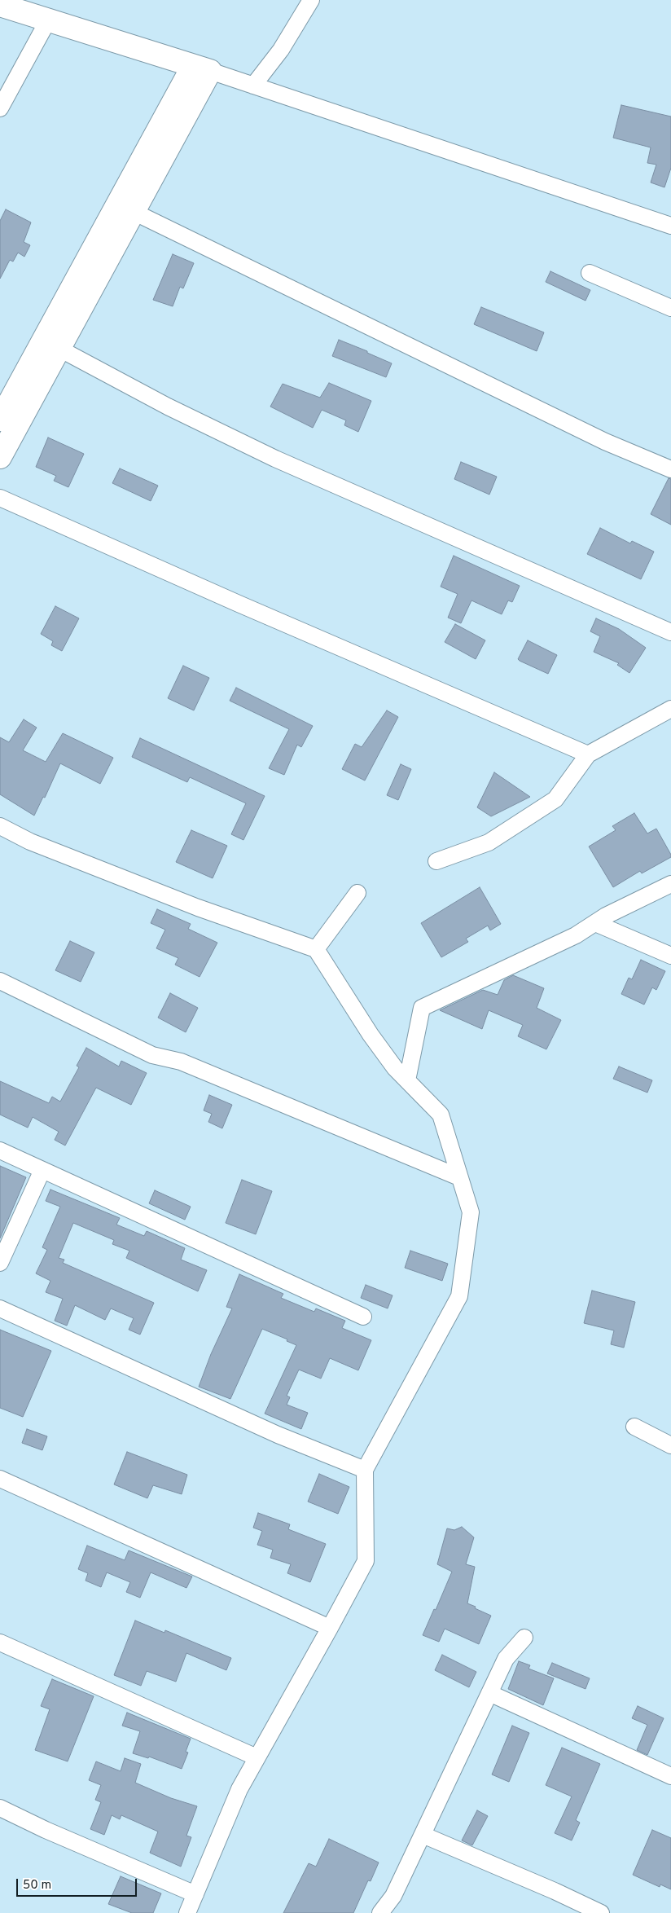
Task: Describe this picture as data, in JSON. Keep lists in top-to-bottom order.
{
  "scale_bar": "50 m"
}
